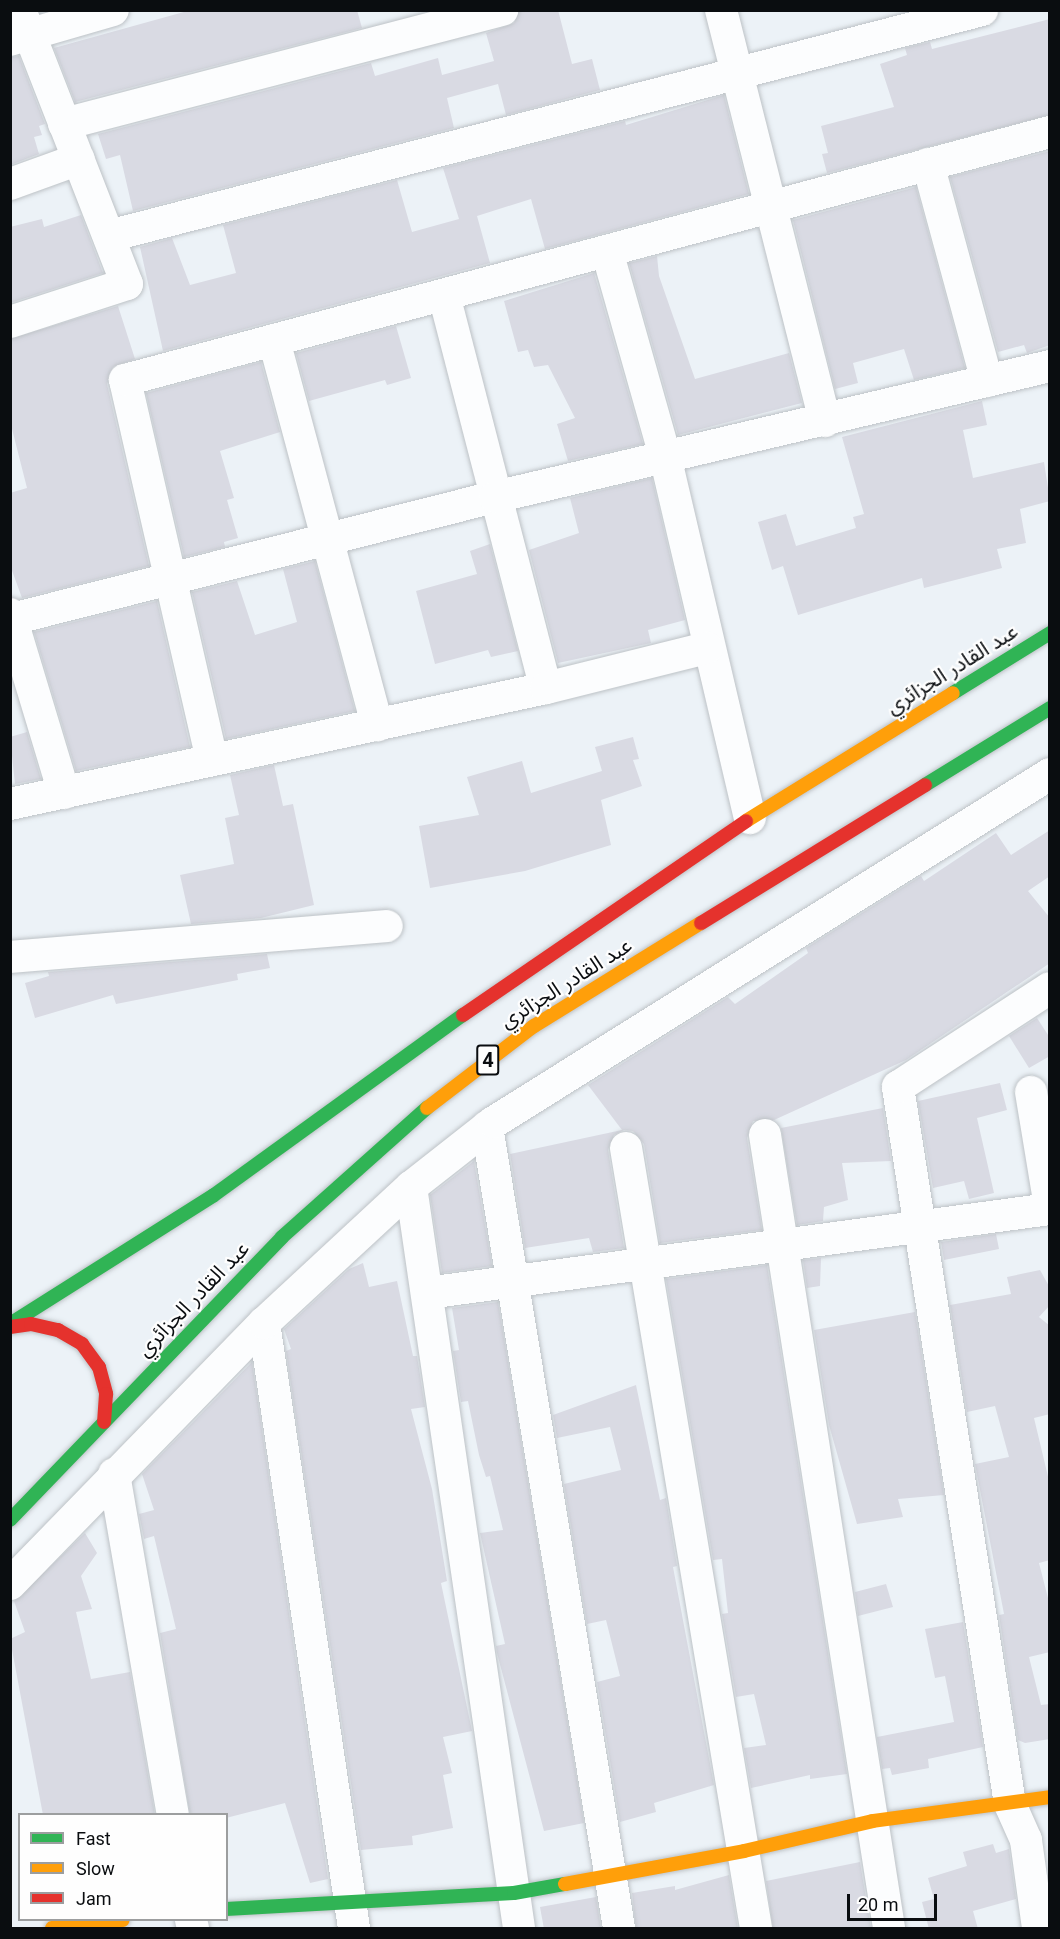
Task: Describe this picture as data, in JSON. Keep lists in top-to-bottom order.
{
  "streets": {
    "main road": ["عبد القادر الجزائري", "4"]
  },
  "legend": ["Fast", "Slow", "Jam"],
  "scale_bar": "20 m"
}
